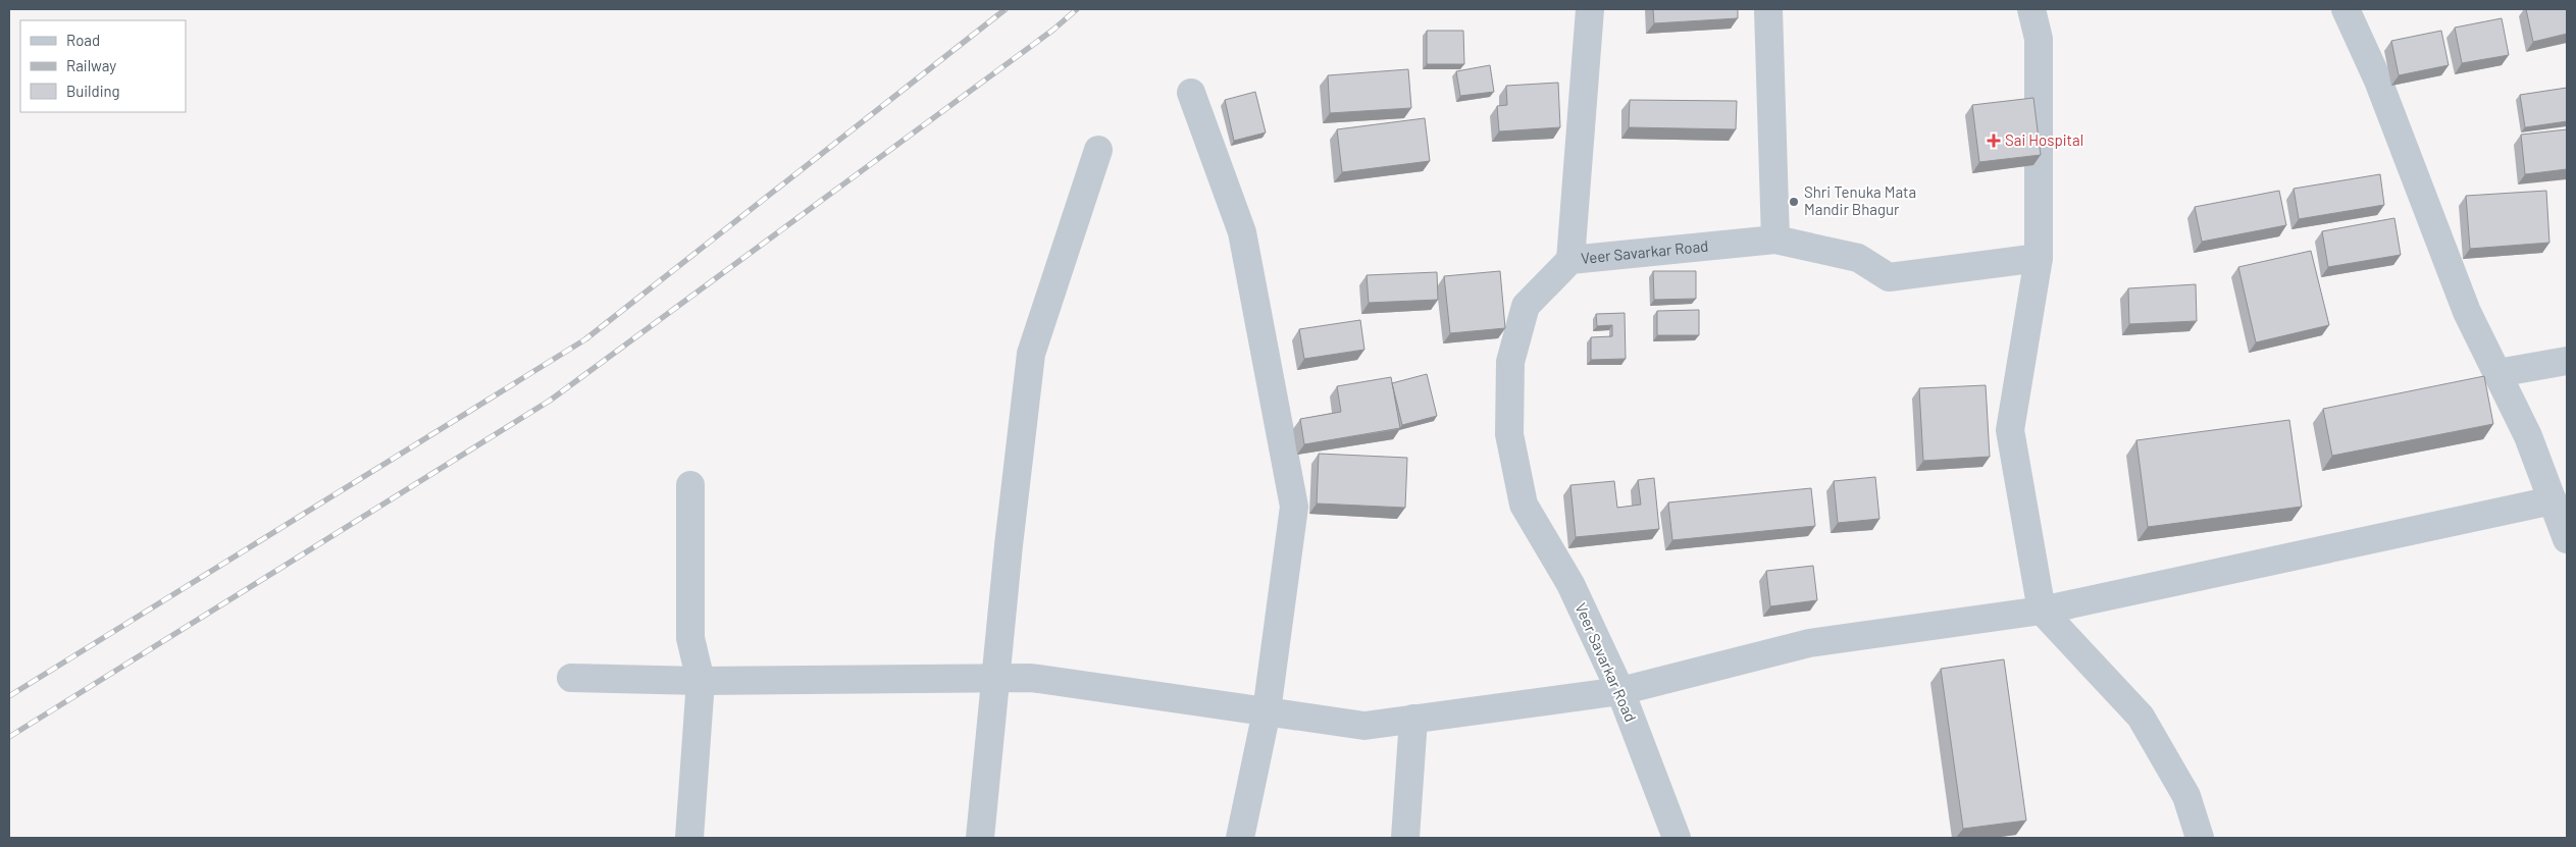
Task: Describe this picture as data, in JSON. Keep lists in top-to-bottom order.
{
  "streets": {
    "street": ["Veer Savarkar Road"]
  },
  "places": {
    "health": ["Sai Hospital"],
    "other": ["Shri Tenuka Mata Mandir Bhagur"]
  },
  "legend": ["Road", "Railway", "Building"]
}
